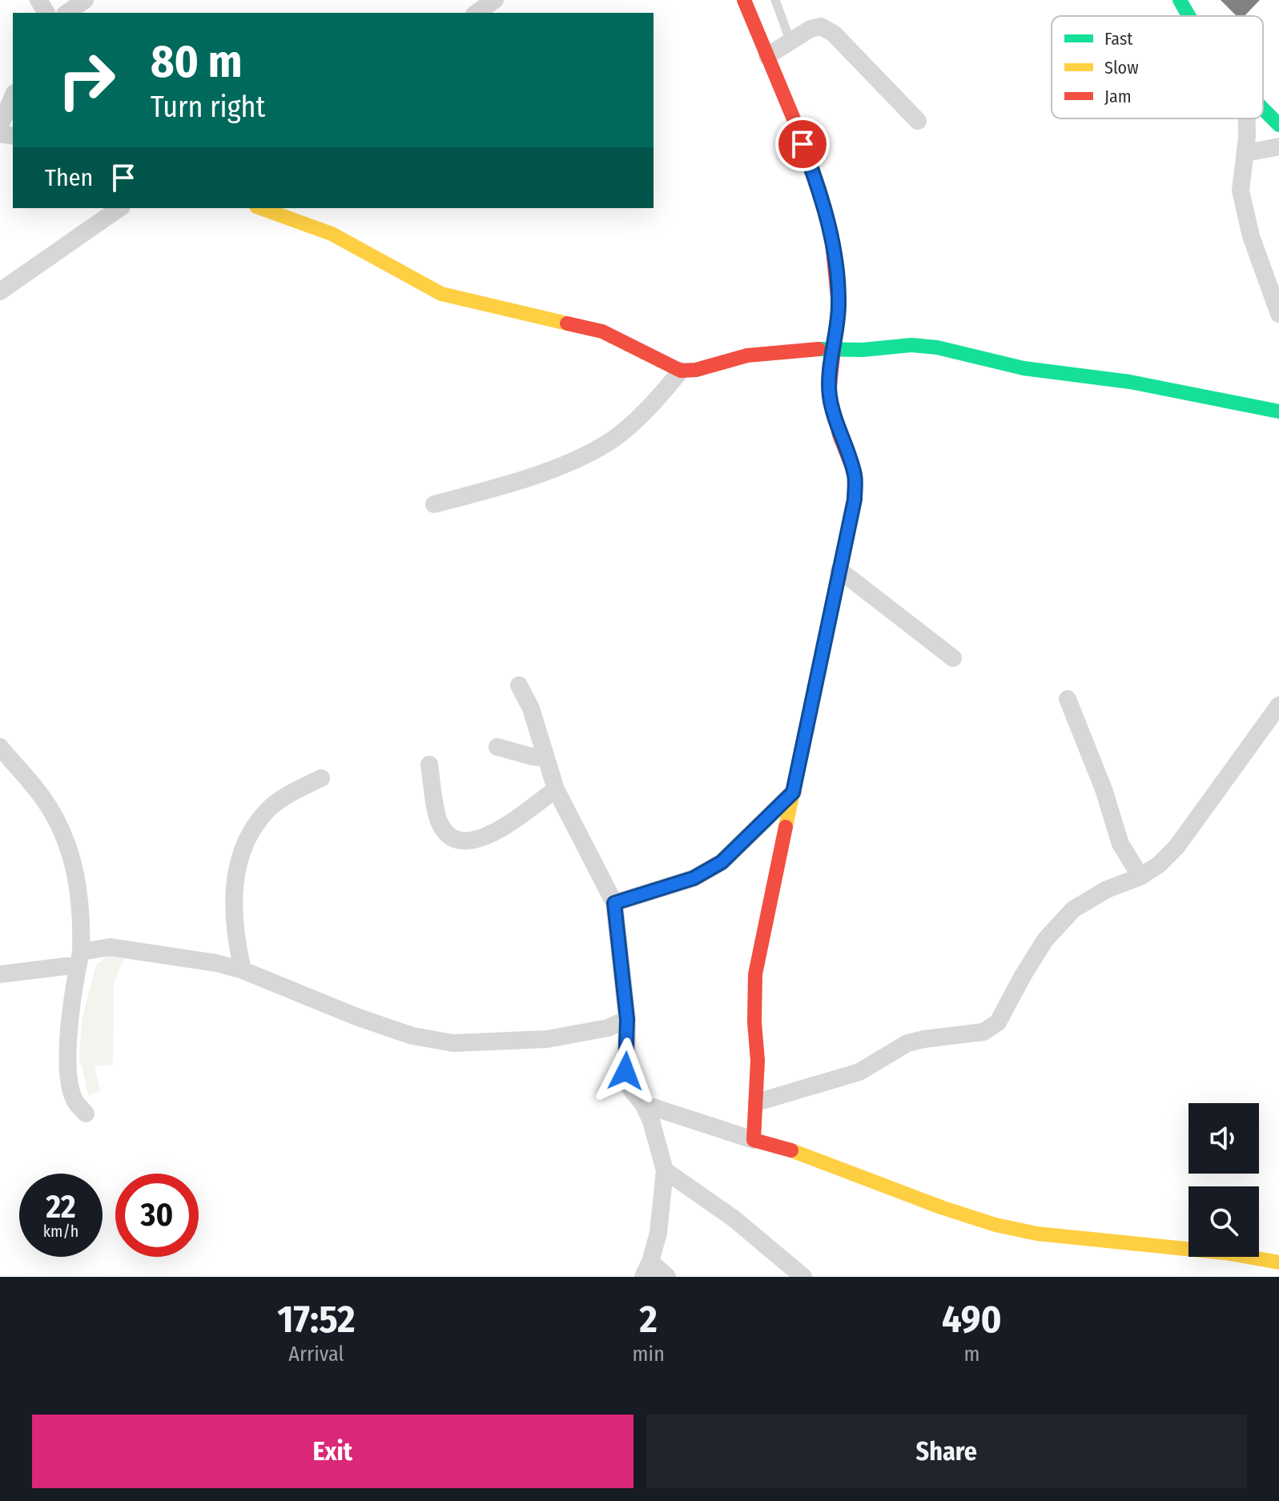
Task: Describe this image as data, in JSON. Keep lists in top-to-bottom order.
{
  "legend": ["Fast", "Slow", "Jam"],
  "page": {
    "turn": ["80 m", "Turn right"],
    "then": "Then",
    "speed": "22 km/h",
    "limit": "30",
    "eta": [
      "17:52",
      "Arrival",
      "2",
      "min",
      "490",
      "m"
    ],
    "buttons": ["Exit", "Share"]
  }
}
